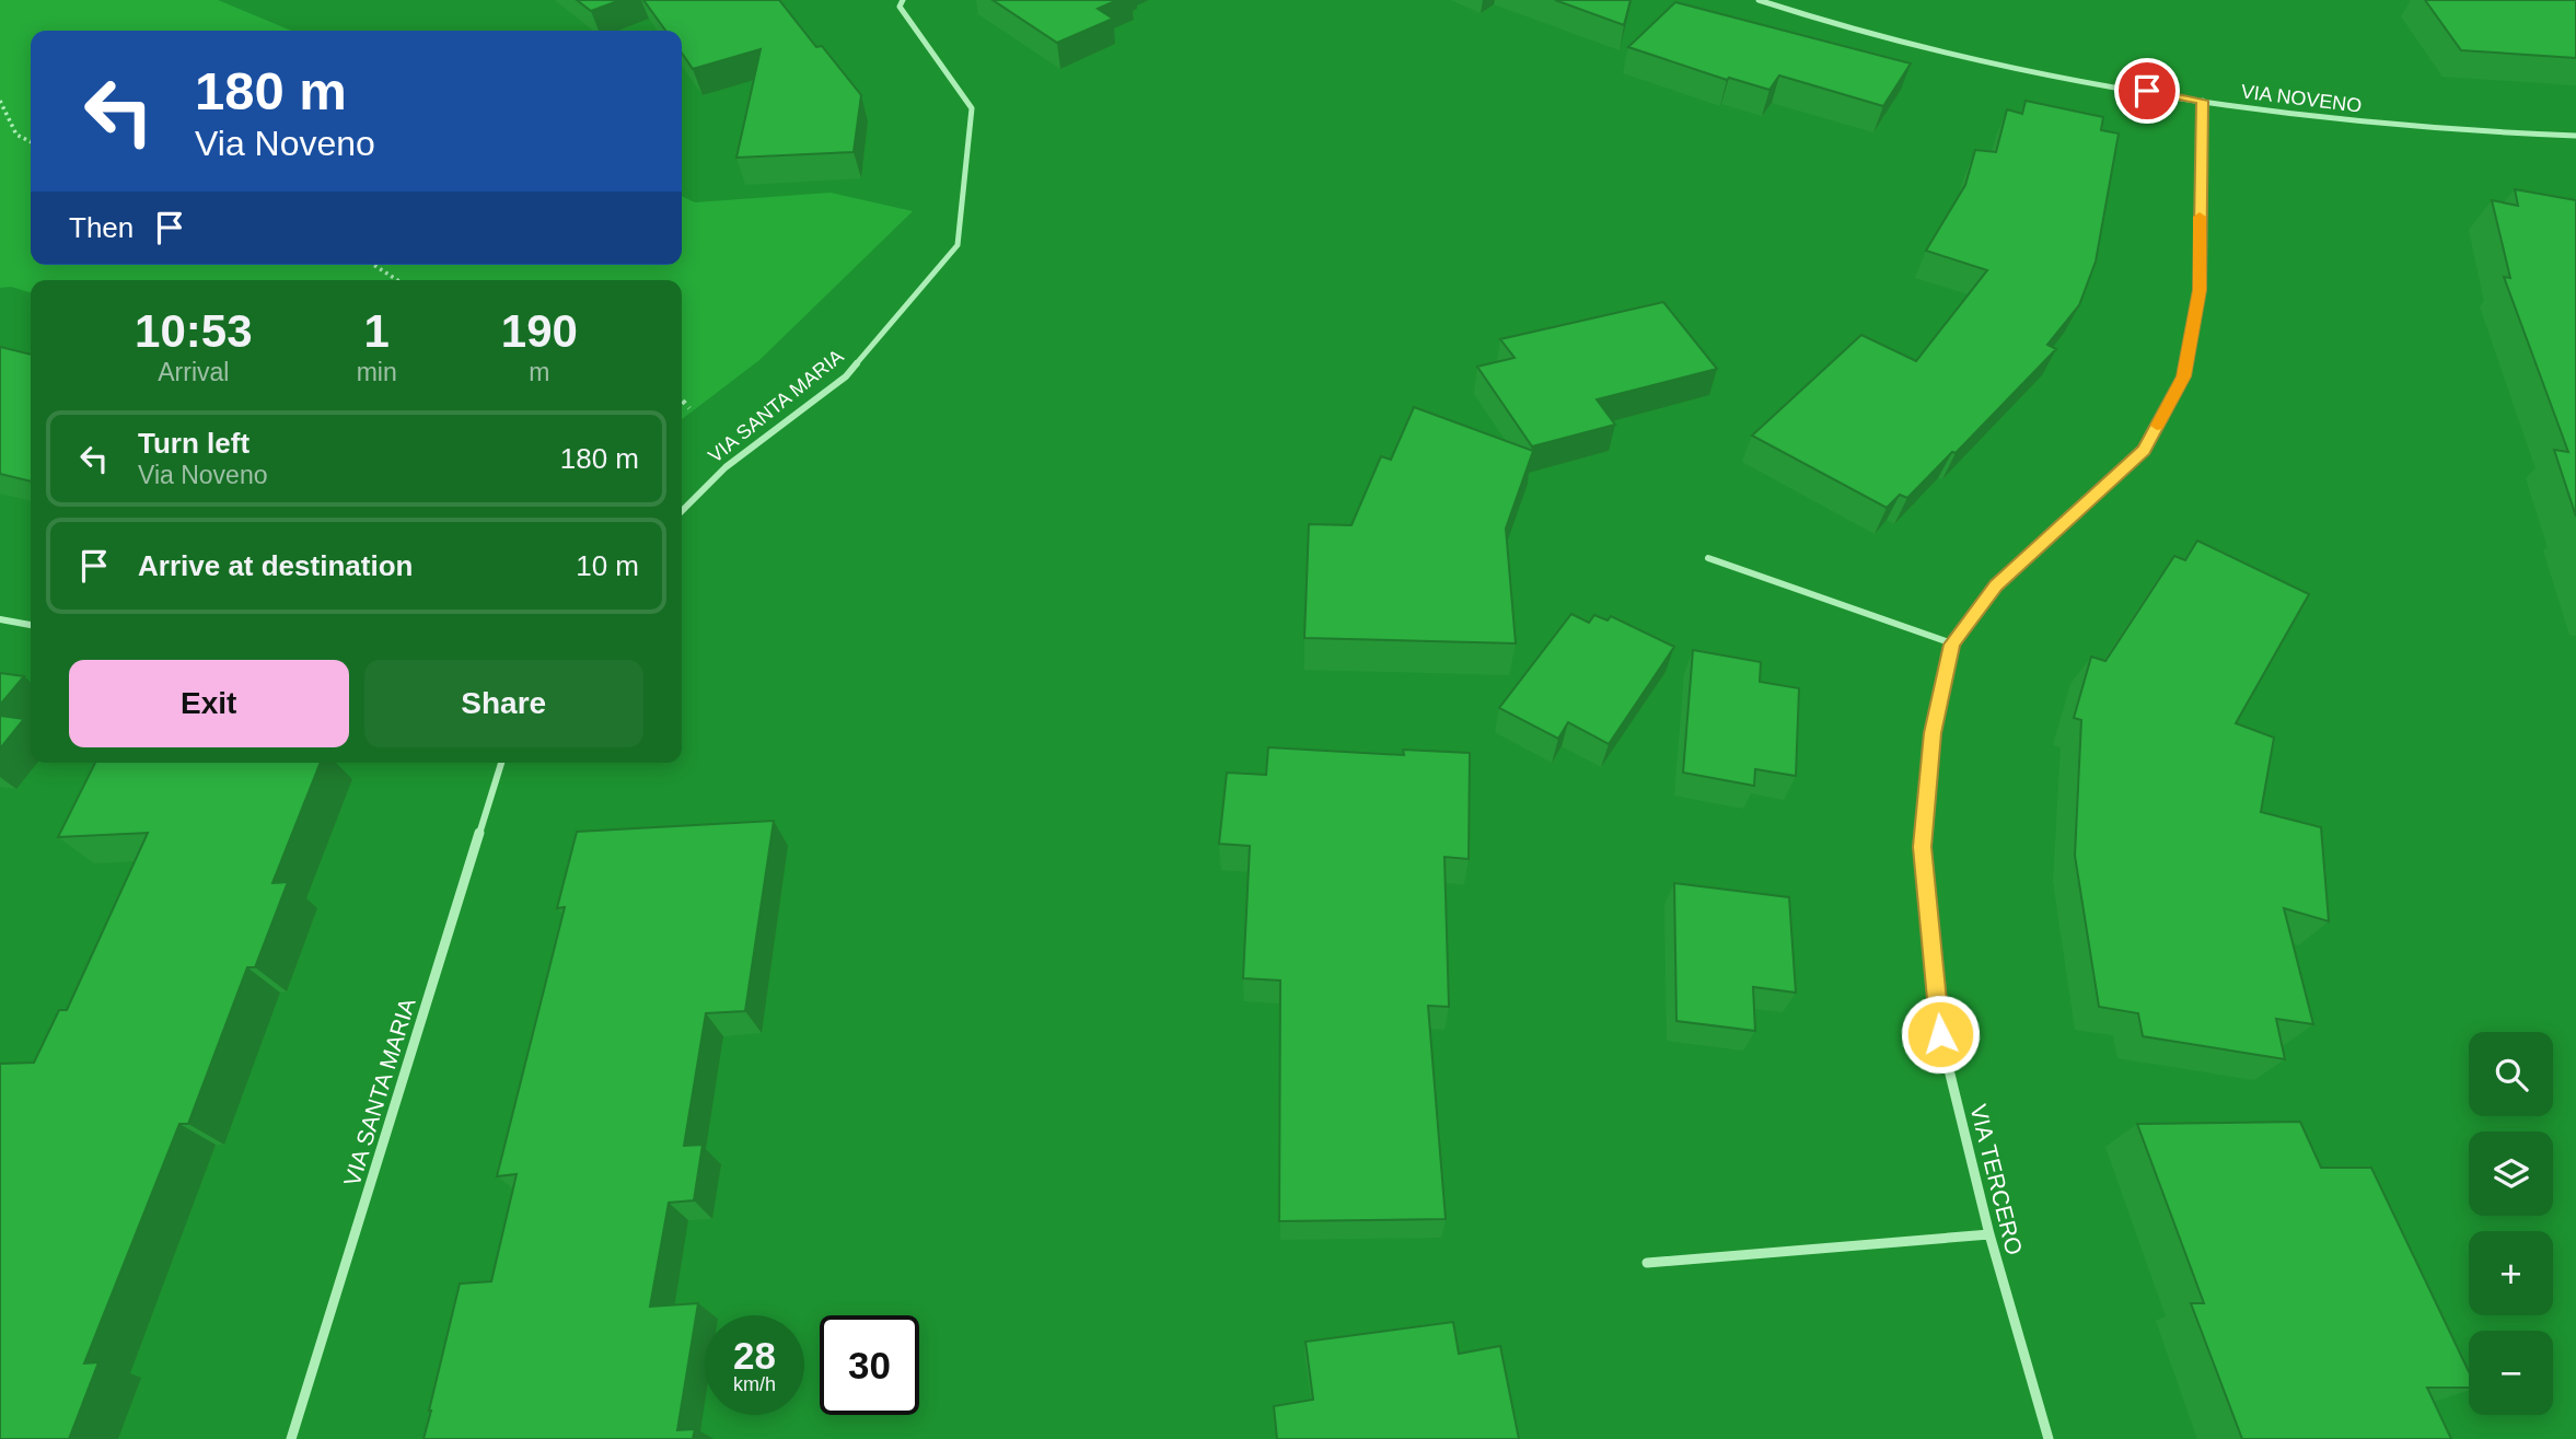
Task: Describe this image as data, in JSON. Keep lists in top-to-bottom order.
{
  "streets": {
    "street": ["VIA NOVENO", "VIA SANTA MARIA", "VIA TERCERO"]
  },
  "crossings": [
    ["VIA NOVENO", "VIA TERCERO"]
  ],
  "page": {
    "turn": ["180 m", "Via Noveno"],
    "then": "Then",
    "eta": [
      "10:53",
      "Arrival",
      "1",
      "min",
      "190",
      "m"
    ],
    "list": [
      {
        "name": "Turn left",
        "note": "Via Noveno",
        "value": "180 m"
      },
      {
        "name": "Arrive at destination",
        "value": "10 m"
      }
    ],
    "buttons": ["Exit", "Share"],
    "map_buttons": ["+", "−"],
    "speed": "28 km/h",
    "limit": "30"
  }
}
